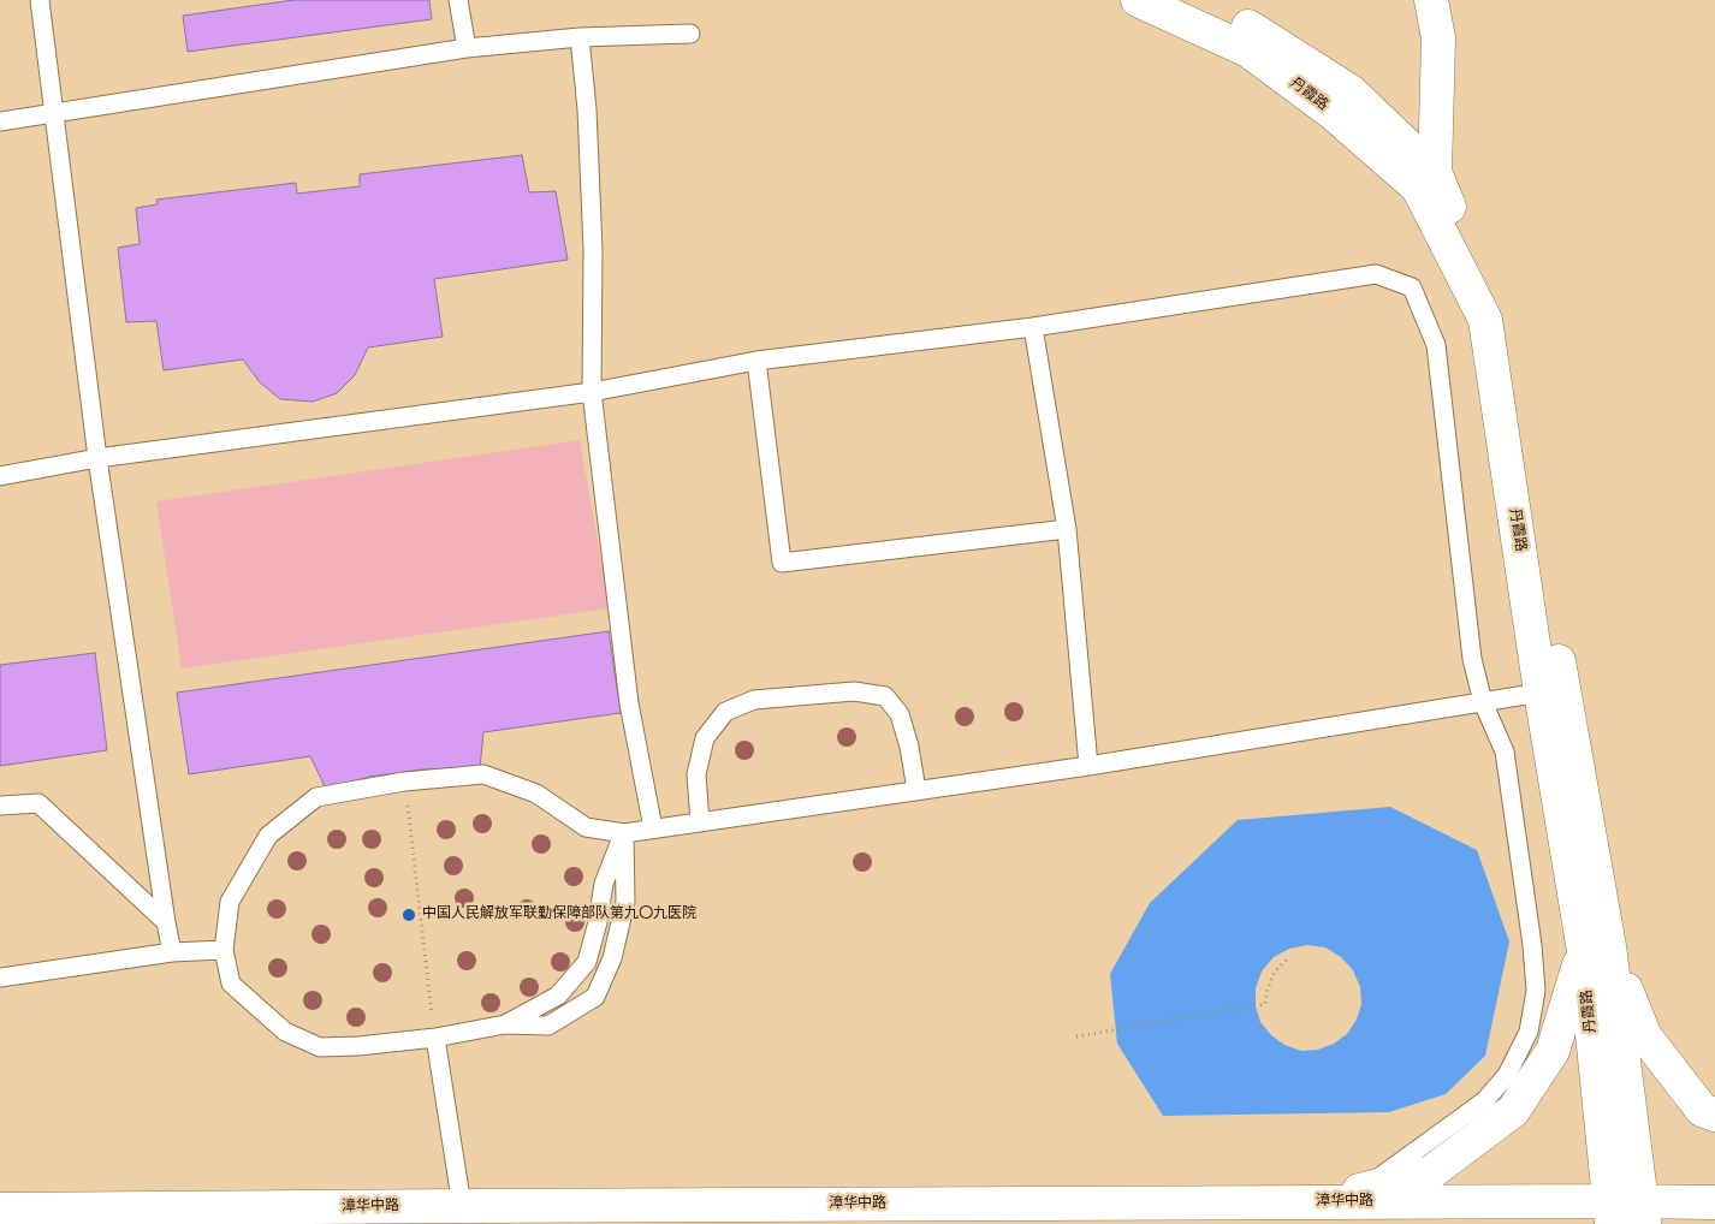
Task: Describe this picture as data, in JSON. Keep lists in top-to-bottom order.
{
  "streets": {
    "main road": ["丹霞路", "漳华中路"]
  },
  "crossings": [
    ["丹霞路", "漳华中路"]
  ],
  "places": ["中国人民解放军联勤保障部队第九〇九医院"]
}
